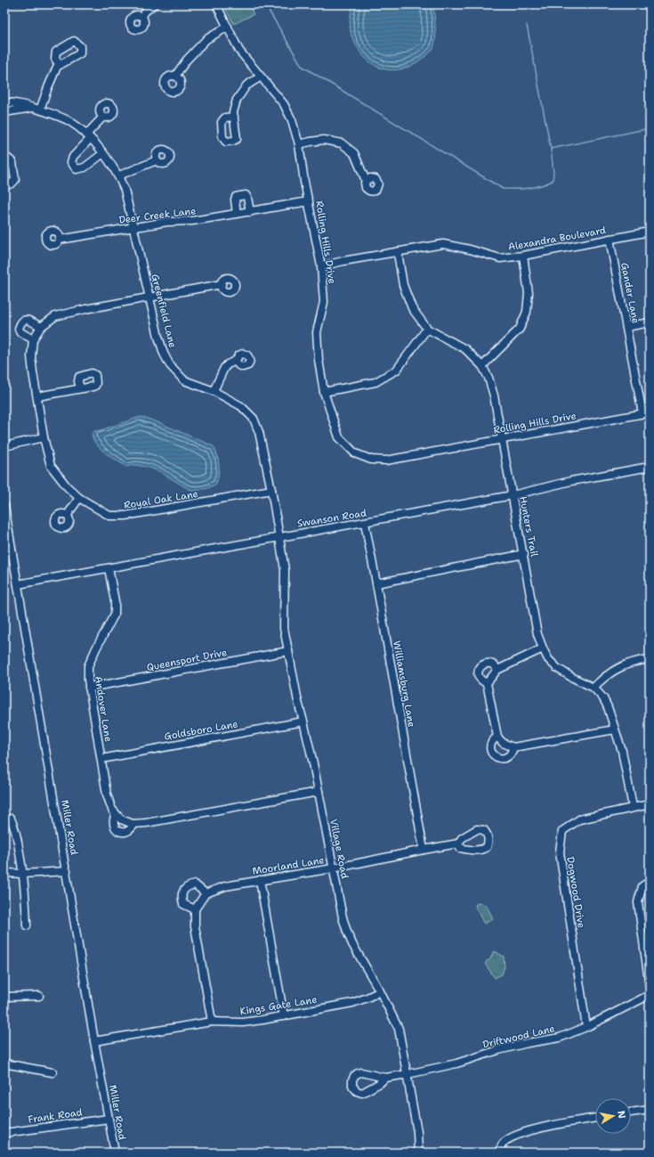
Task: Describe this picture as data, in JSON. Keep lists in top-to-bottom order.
{
  "streets": {
    "street": [
      "Deer Creek Lane",
      "Alexandra Boulevard",
      "Rolling Hills Drive",
      "Gander Lane",
      "Greenfield Lane",
      "Royal Oak Lane",
      "Swanson Road",
      "Hunters Trail",
      "Queensport Drive",
      "Williamsburg Lane",
      "Andover Lane",
      "Goldsboro Lane",
      "Miller Road",
      "Village Road",
      "Moorland Lane",
      "Dogwood Drive",
      "Kings Gate Lane",
      "Driftwood Lane",
      "Frank Road"
    ]
  },
  "crossings": [
    ["Deer Creek Lane", "Rolling Hills Drive"],
    ["Deer Creek Lane", "Greenfield Lane"],
    ["Alexandra Boulevard", "Rolling Hills Drive"],
    ["Alexandra Boulevard", "Gander Lane"],
    ["Alexandra Boulevard", "Hunters Trail"],
    ["Rolling Hills Drive", "Gander Lane"],
    ["Rolling Hills Drive", "Hunters Trail"],
    ["Greenfield Lane", "Royal Oak Lane"],
    ["Greenfield Lane", "Swanson Road"],
    ["Greenfield Lane", "Village Road"],
    ["Swanson Road", "Hunters Trail"],
    ["Swanson Road", "Williamsburg Lane"],
    ["Swanson Road", "Andover Lane"],
    ["Swanson Road", "Miller Road"],
    ["Swanson Road", "Village Road"],
    ["Hunters Trail", "Dogwood Drive"],
    ["Queensport Drive", "Andover Lane"],
    ["Queensport Drive", "Village Road"],
    ["Williamsburg Lane", "Moorland Lane"],
    ["Andover Lane", "Goldsboro Lane"],
    ["Andover Lane", "Village Road"],
    ["Goldsboro Lane", "Village Road"],
    ["Miller Road", "Kings Gate Lane"],
    ["Miller Road", "Frank Road"],
    ["Village Road", "Moorland Lane"],
    ["Village Road", "Kings Gate Lane"],
    ["Village Road", "Driftwood Lane"],
    ["Dogwood Drive", "Driftwood Lane"]
  ],
  "north": "right"
}
